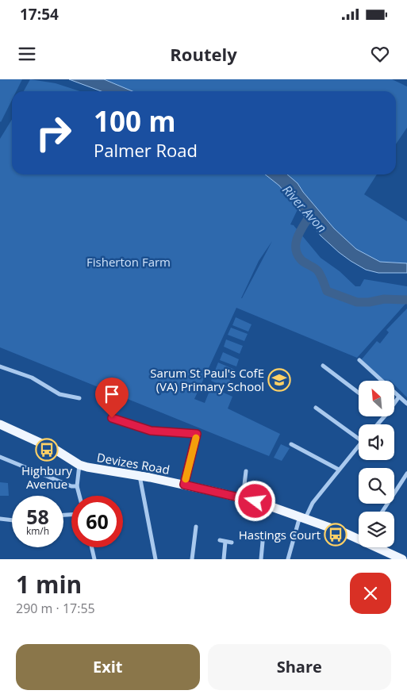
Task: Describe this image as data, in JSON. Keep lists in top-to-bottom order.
{
  "streets": {
    "main road": ["Devizes Road"]
  },
  "water": ["River Avon"],
  "parks": ["Fisherton Farm"],
  "places": {
    "school or university": ["Sarum St Paul's CofE (VA) Primary School"],
    "bus stop": ["Highbury Avenue", "Hastings Court"]
  },
  "north": "top left",
  "page": {
    "status": "17:54",
    "header": "Routely",
    "turn": ["100 m", "Palmer Road"],
    "speed": "58 km/h",
    "limit": "60",
    "heading": ["1 min", "290 m · 17:55"],
    "buttons": ["Exit", "Share"]
  }
}
